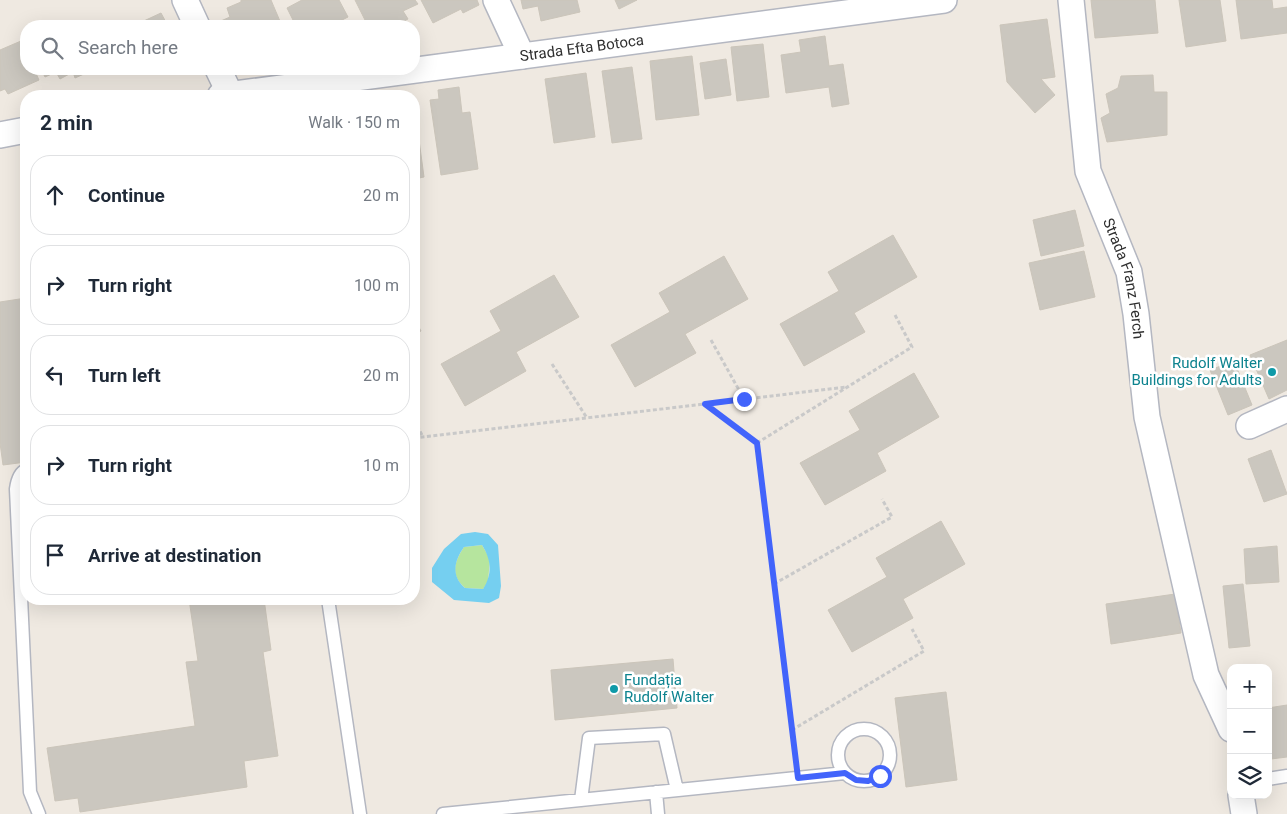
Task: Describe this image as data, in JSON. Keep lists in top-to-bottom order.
{
  "streets": {
    "street": ["Strada Efta Botoca", "Strada Franz Ferch"]
  },
  "places": ["Rudolf Walter Buildings for Adults", "Fundația Rudolf Walter"],
  "page": {
    "search": "Search here",
    "heading": ["2 min", "Walk · 150 m"],
    "list": [
      ["Continue", "20 m"],
      ["Turn right", "100 m"],
      ["Turn left", "20 m"],
      ["Turn right", "10 m"],
      "Arrive at destination"
    ],
    "map_buttons": ["+", "−"]
  }
}
